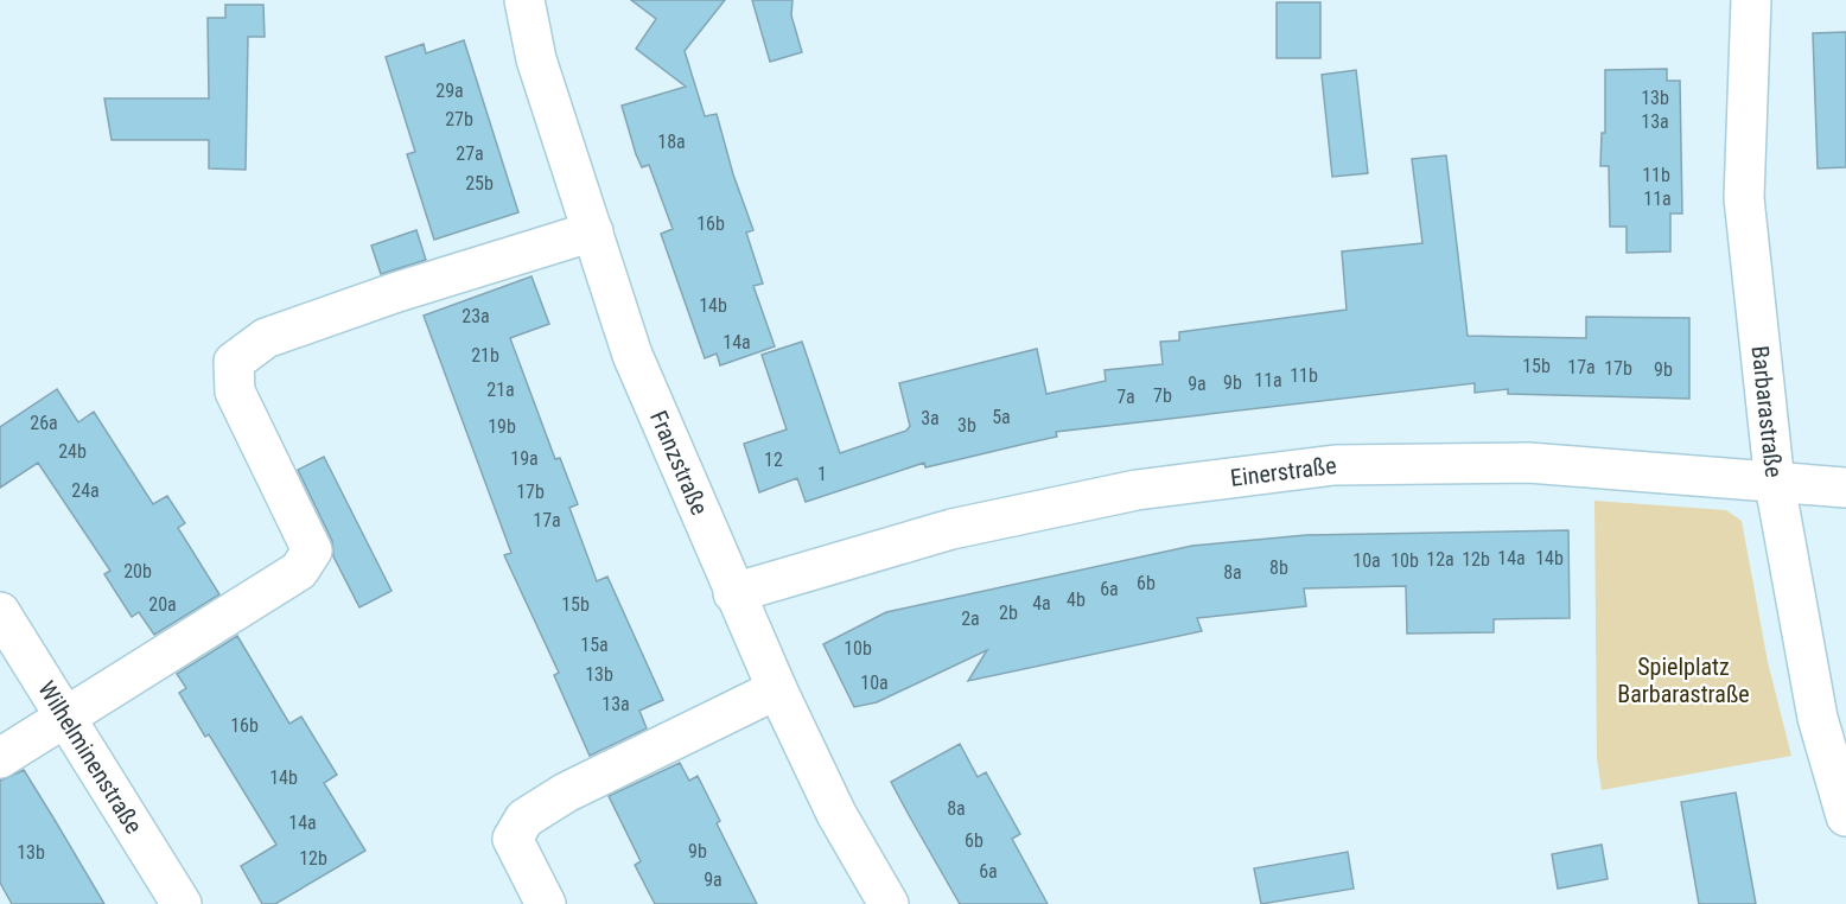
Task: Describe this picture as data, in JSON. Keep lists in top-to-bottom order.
{
  "streets": {
    "street": [
      "Barbarastraße",
      "Franzstraße",
      "Einerstraße",
      "Wilhelminenstraße"
    ]
  },
  "crossings": [
    ["Barbarastraße", "Einerstraße"],
    ["Franzstraße", "Einerstraße"]
  ],
  "parks": ["Spielplatz Barbarastraße"],
  "house_numbers": [
    "29a",
    "13b",
    "27b",
    "13a",
    "18a",
    "27a",
    "11b",
    "25b",
    "11a",
    "16b",
    "14b",
    "23a",
    "14a",
    "21b",
    "15b",
    "17a",
    "17b",
    "9b",
    "11b",
    "11a",
    "9b",
    "9a",
    "21a",
    "7b",
    "7a",
    "5a",
    "3a",
    "26a",
    "3b",
    "19b",
    "24b",
    "19a",
    "12",
    "1",
    "24a",
    "17b",
    "17a",
    "14a",
    "14b",
    "12a",
    "12b",
    "10a",
    "10b",
    "8b",
    "20b",
    "8a",
    "6b",
    "6a",
    "4b",
    "4a",
    "20a",
    "15b",
    "2b",
    "2a",
    "15a",
    "10b",
    "13b",
    "10a",
    "13a",
    "16b",
    "14b",
    "8a",
    "14a",
    "6b",
    "9b",
    "13b",
    "12b",
    "6a",
    "9a"
  ]
}
